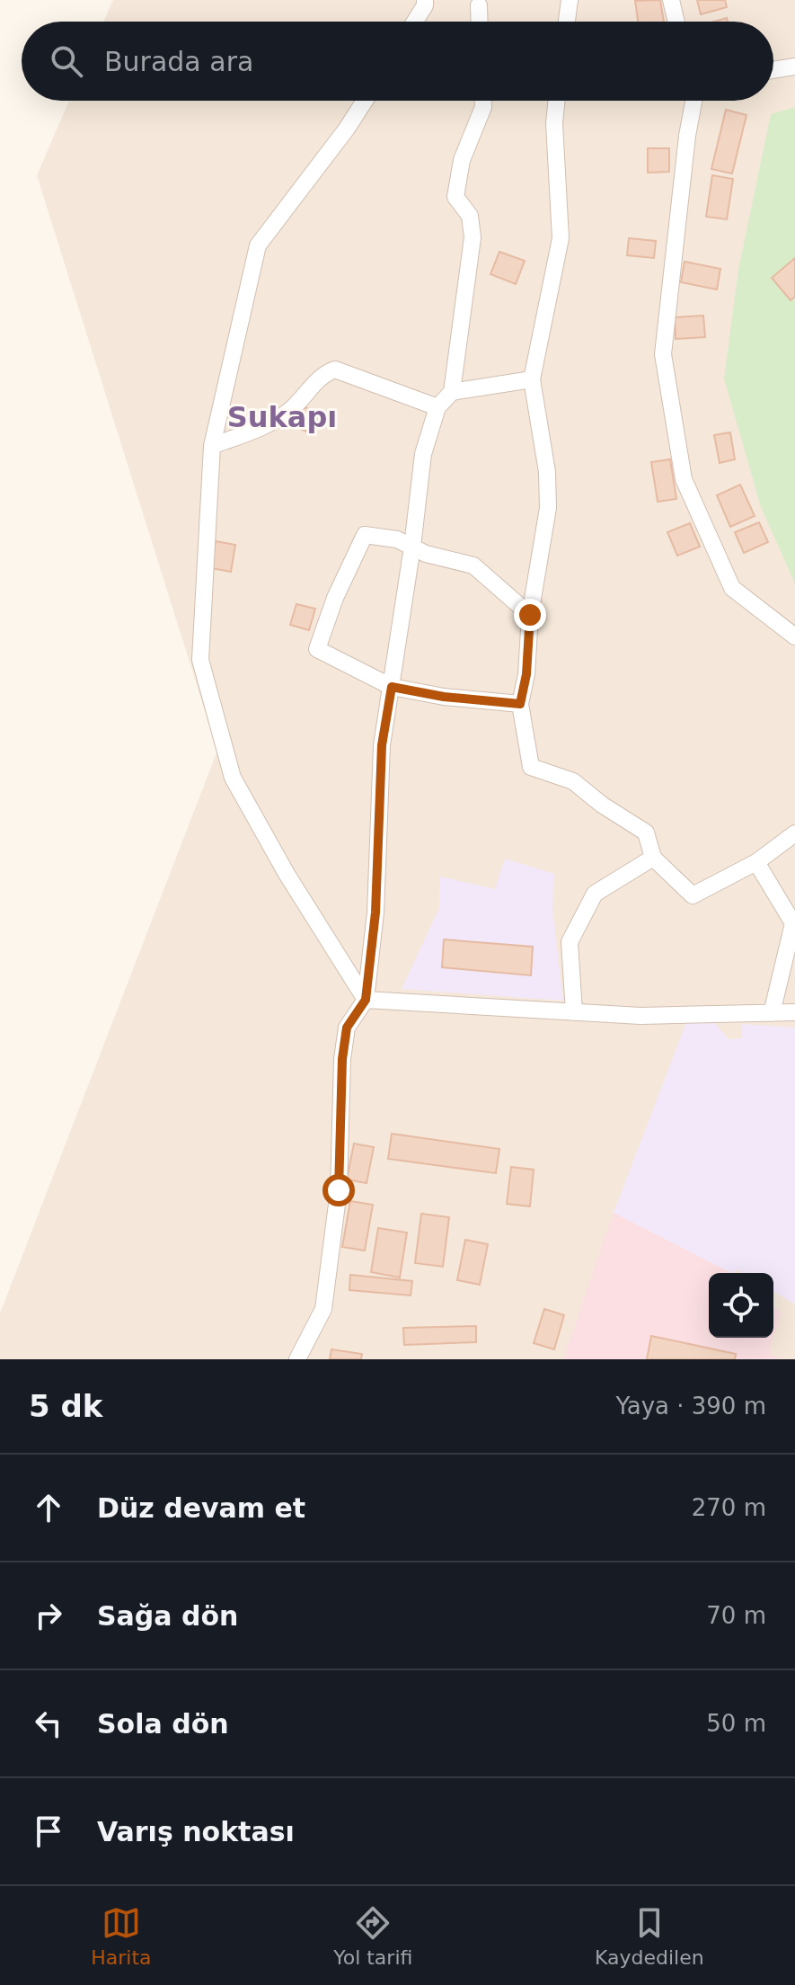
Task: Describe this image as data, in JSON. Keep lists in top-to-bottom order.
{
  "districts": ["Sukapı"],
  "page": {
    "search": "Burada ara",
    "heading": ["5 dk", "Yaya · 390 m"],
    "list": [
      ["Düz devam et", "270 m"],
      ["Sağa dön", "70 m"],
      ["Sola dön", "50 m"],
      "Varış noktası"
    ],
    "nav": ["Harita", "Yol tarifi", "Kaydedilen"]
  }
}
